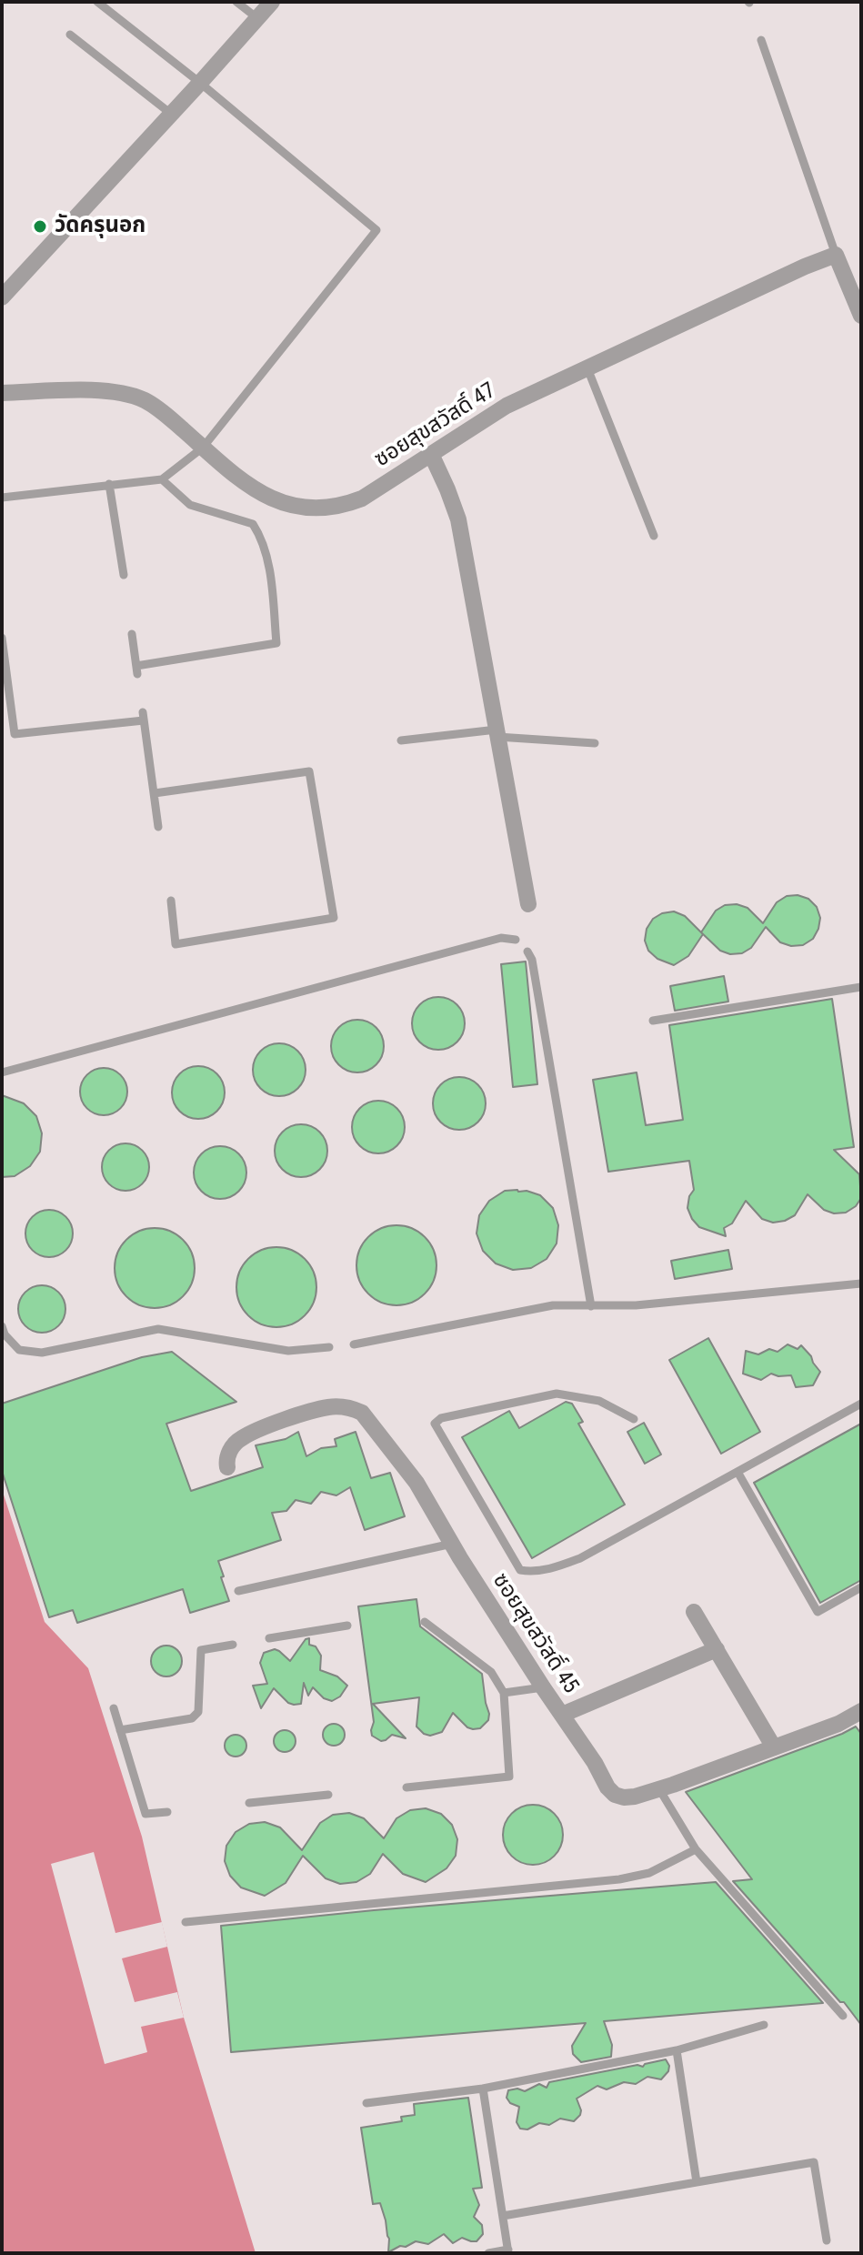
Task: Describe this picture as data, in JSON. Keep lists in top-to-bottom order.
{
  "streets": {
    "street": ["ซอยสุขสวัสดิ์ 47", "ซอยสุขสวัสดิ์ 45"]
  },
  "places": ["วัดครุนอก"]
}
